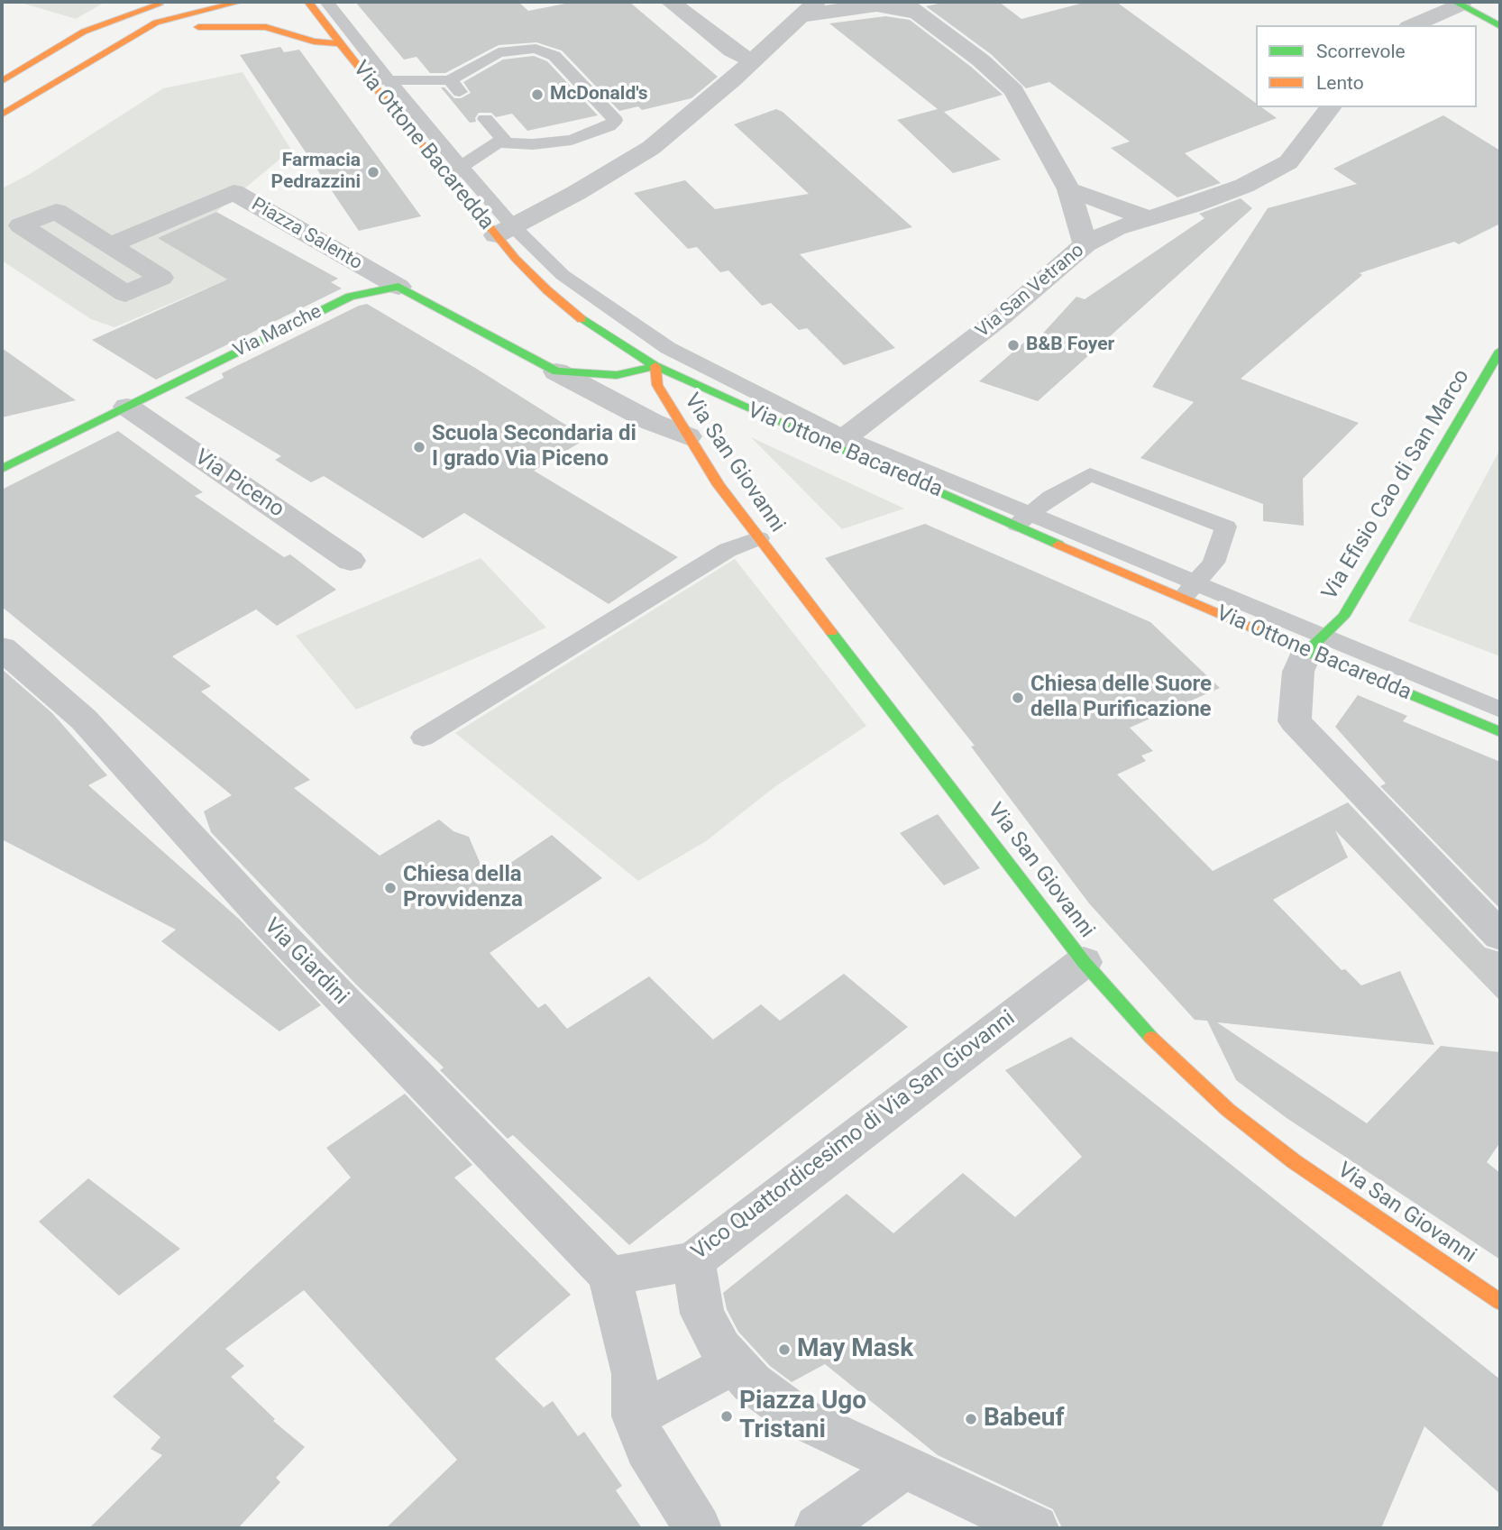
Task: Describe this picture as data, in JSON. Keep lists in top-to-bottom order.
{
  "streets": {
    "street": [
      "Via Ottone Bacaredda",
      "Piazza Salento",
      "Via San Vetrano",
      "Via Marche",
      "Via San Giovanni",
      "Via Piceno",
      "Via Efisio Cao di San Marco",
      "Via Giardini",
      "Vico Quattordicesimo di Via San Giovanni"
    ]
  },
  "crossings": [
    ["Via Ottone Bacaredda", "Via San Vetrano"],
    ["Via Ottone Bacaredda", "Via San Giovanni"],
    ["Via Ottone Bacaredda", "Via Efisio Cao di San Marco"],
    ["Piazza Salento", "Via Marche"],
    ["Via Marche", "Via Piceno"],
    ["Via San Giovanni", "Vico Quattordicesimo di Via San Giovanni"],
    ["Via Giardini", "Vico Quattordicesimo di Via San Giovanni"]
  ],
  "places": [
    "McDonald's",
    "Farmacia Pedrazzini",
    "B&B Foyer",
    "Scuola Secondaria di I grado Via Piceno",
    "Chiesa delle Suore della Purificazione",
    "Chiesa della Provvidenza",
    "May Mask",
    "Piazza Ugo Tristani",
    "Babeuf"
  ],
  "legend": ["Scorrevole", "Lento"]
}
